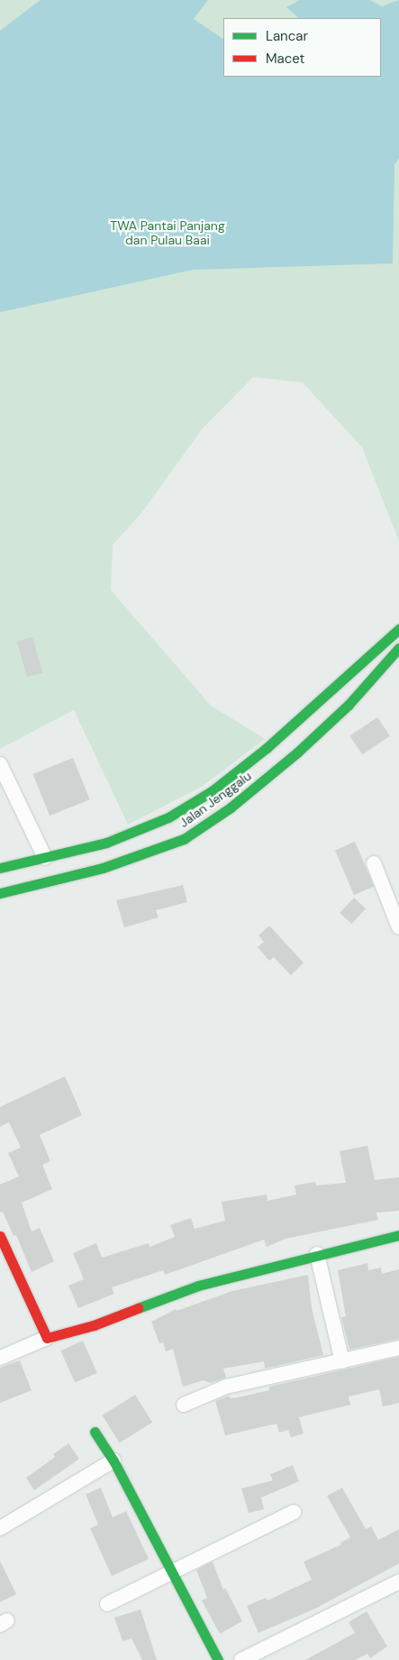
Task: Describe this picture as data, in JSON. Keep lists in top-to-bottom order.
{
  "streets": {
    "main road": ["Jalan Jenggalu"]
  },
  "parks": ["TWA Pantai Panjang dan Pulau Baai"],
  "legend": ["Lancar", "Macet"]
}
